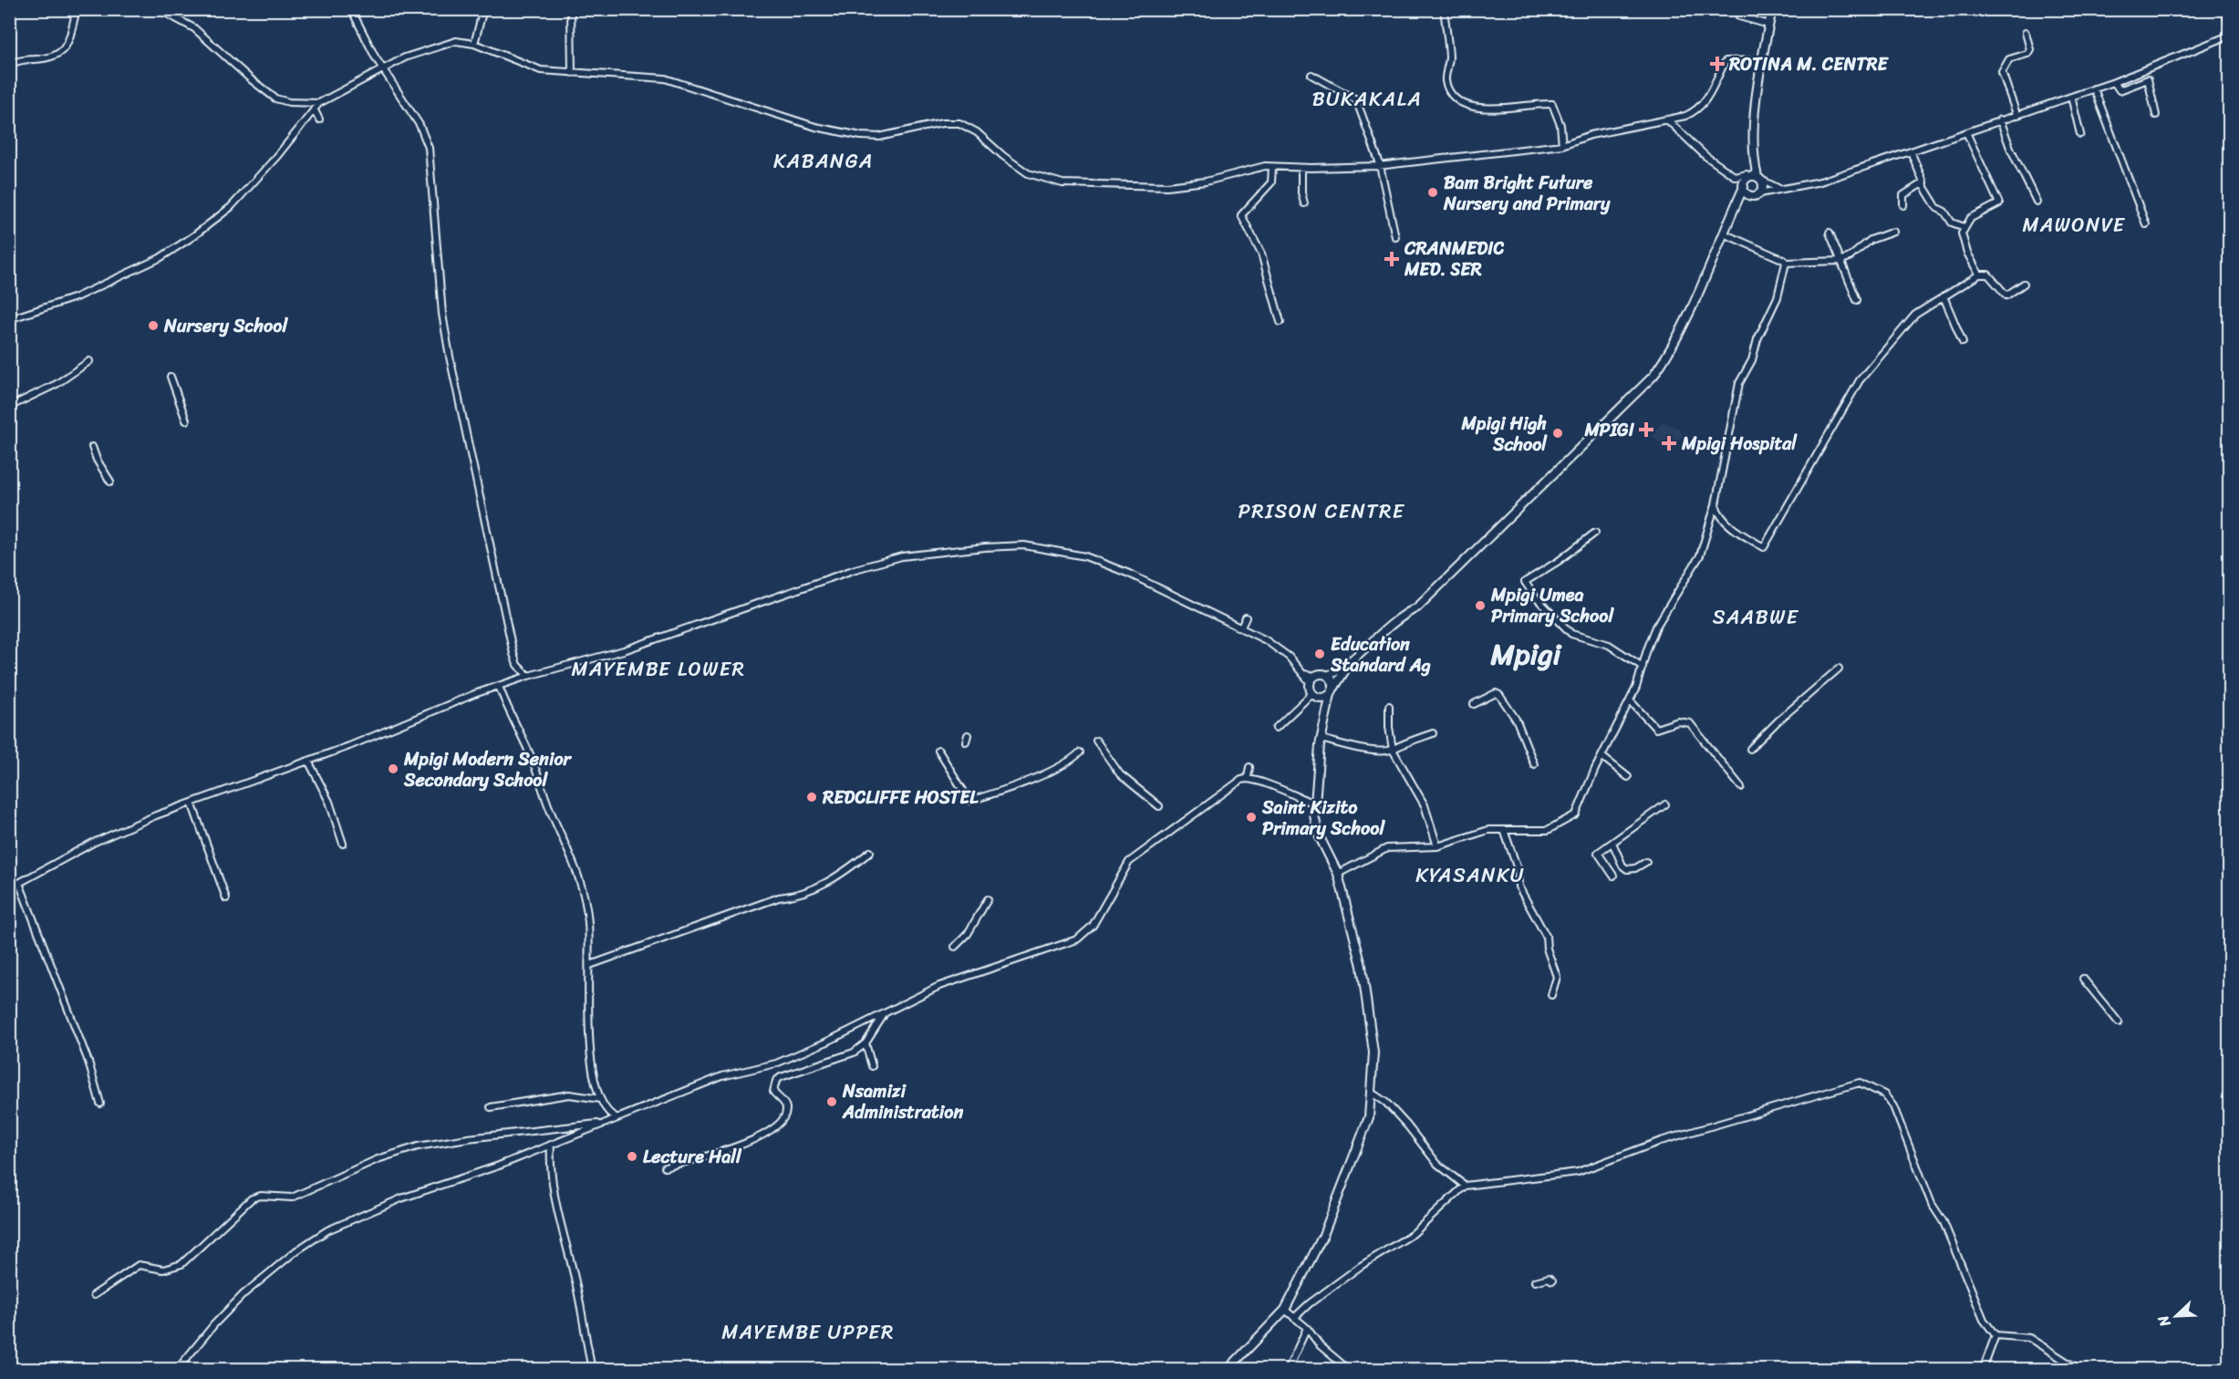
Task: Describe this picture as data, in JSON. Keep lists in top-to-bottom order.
{
  "districts": [
    "BUKAKALA",
    "KABANGA",
    "MAWONVE",
    "PRISON CENTRE",
    "SAABWE",
    "Mpigi",
    "MAYEMBE LOWER",
    "KYASANKU",
    "MAYEMBE UPPER"
  ],
  "places": {
    "health": [
      "ROTINA M. CENTRE",
      "CRANMEDIC MED. SER",
      "MPIGI",
      "Mpigi Hospital"
    ],
    "other": [
      "Bam Bright Future Nursery and Primary",
      "Nursery School",
      "Mpigi High School",
      "Mpigi Umea Primary School",
      "Education Standard Ag",
      "Mpigi Modern Senior Secondary School",
      "REDCLIFFE HOSTEL",
      "Saint Kizito Primary School",
      "Nsamizi Administration",
      "Lecture Hall"
    ]
  },
  "north": "bottom left"
}
